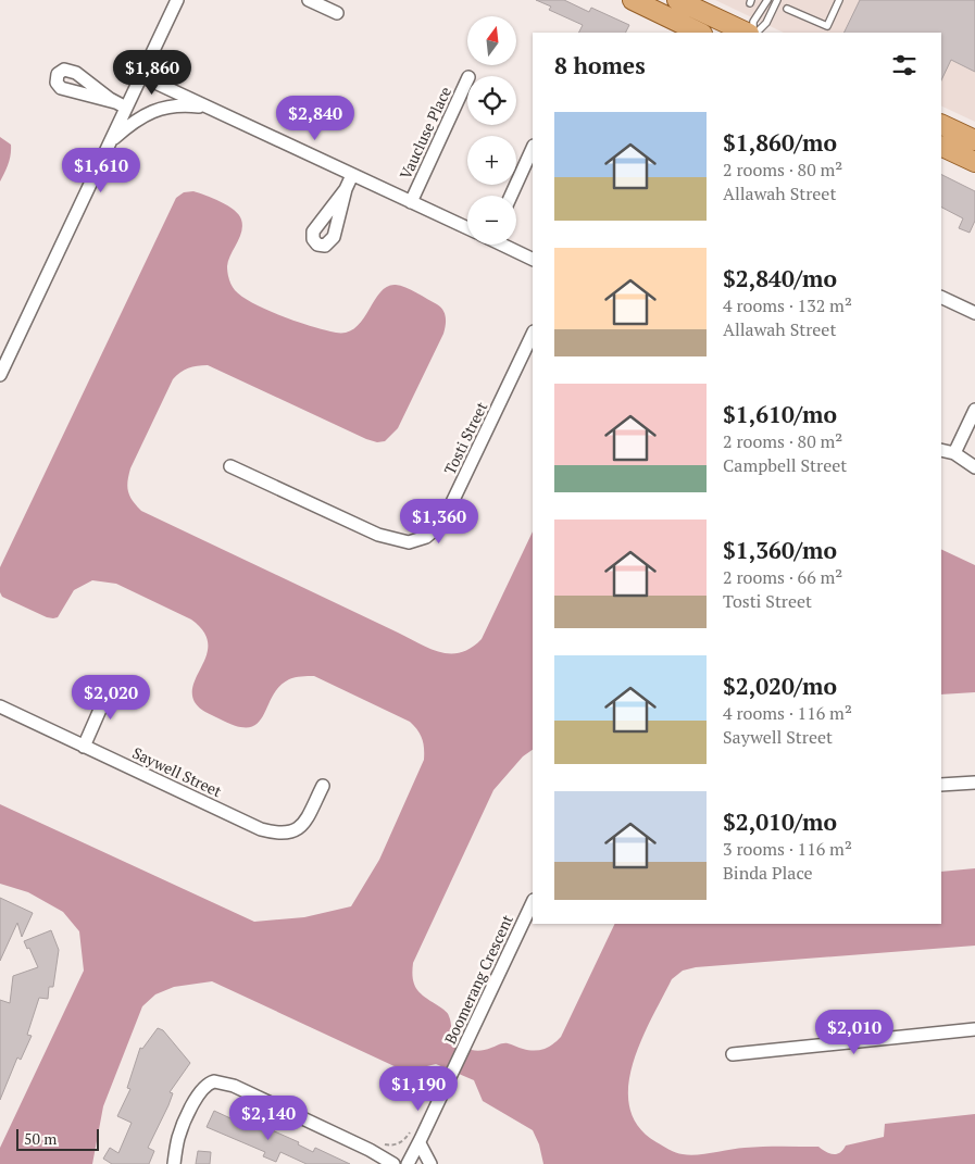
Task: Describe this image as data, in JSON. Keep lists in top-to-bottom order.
{
  "streets": {
    "street": [
      "Vaucluse Place",
      "Tosti Street",
      "Saywell Street",
      "Boomerang Crescent"
    ]
  },
  "scale_bar": "50 m",
  "north": "top",
  "page": {
    "map_buttons": ["+", "−"],
    "heading": "8 homes",
    "price": [
      "$1,860",
      "$2,840",
      "$1,610",
      "$1,360",
      "$2,020",
      "$2,010",
      "$1,190",
      "$2,140"
    ],
    "list": [
      {
        "name": "$1,860/mo",
        "note": "2 rooms · 80 m² · Allawah Street"
      },
      {
        "name": "$2,840/mo",
        "note": "4 rooms · 132 m² · Allawah Street"
      },
      {
        "name": "$1,610/mo",
        "note": "2 rooms · 80 m² · Campbell Street"
      },
      {
        "name": "$1,360/mo",
        "note": "2 rooms · 66 m² · Tosti Street"
      },
      {
        "name": "$2,020/mo",
        "note": "4 rooms · 116 m² · Saywell Street"
      },
      {
        "name": "$2,010/mo",
        "note": "3 rooms · 116 m² · Binda Place"
      }
    ],
    "scale": "50 m"
  }
}
